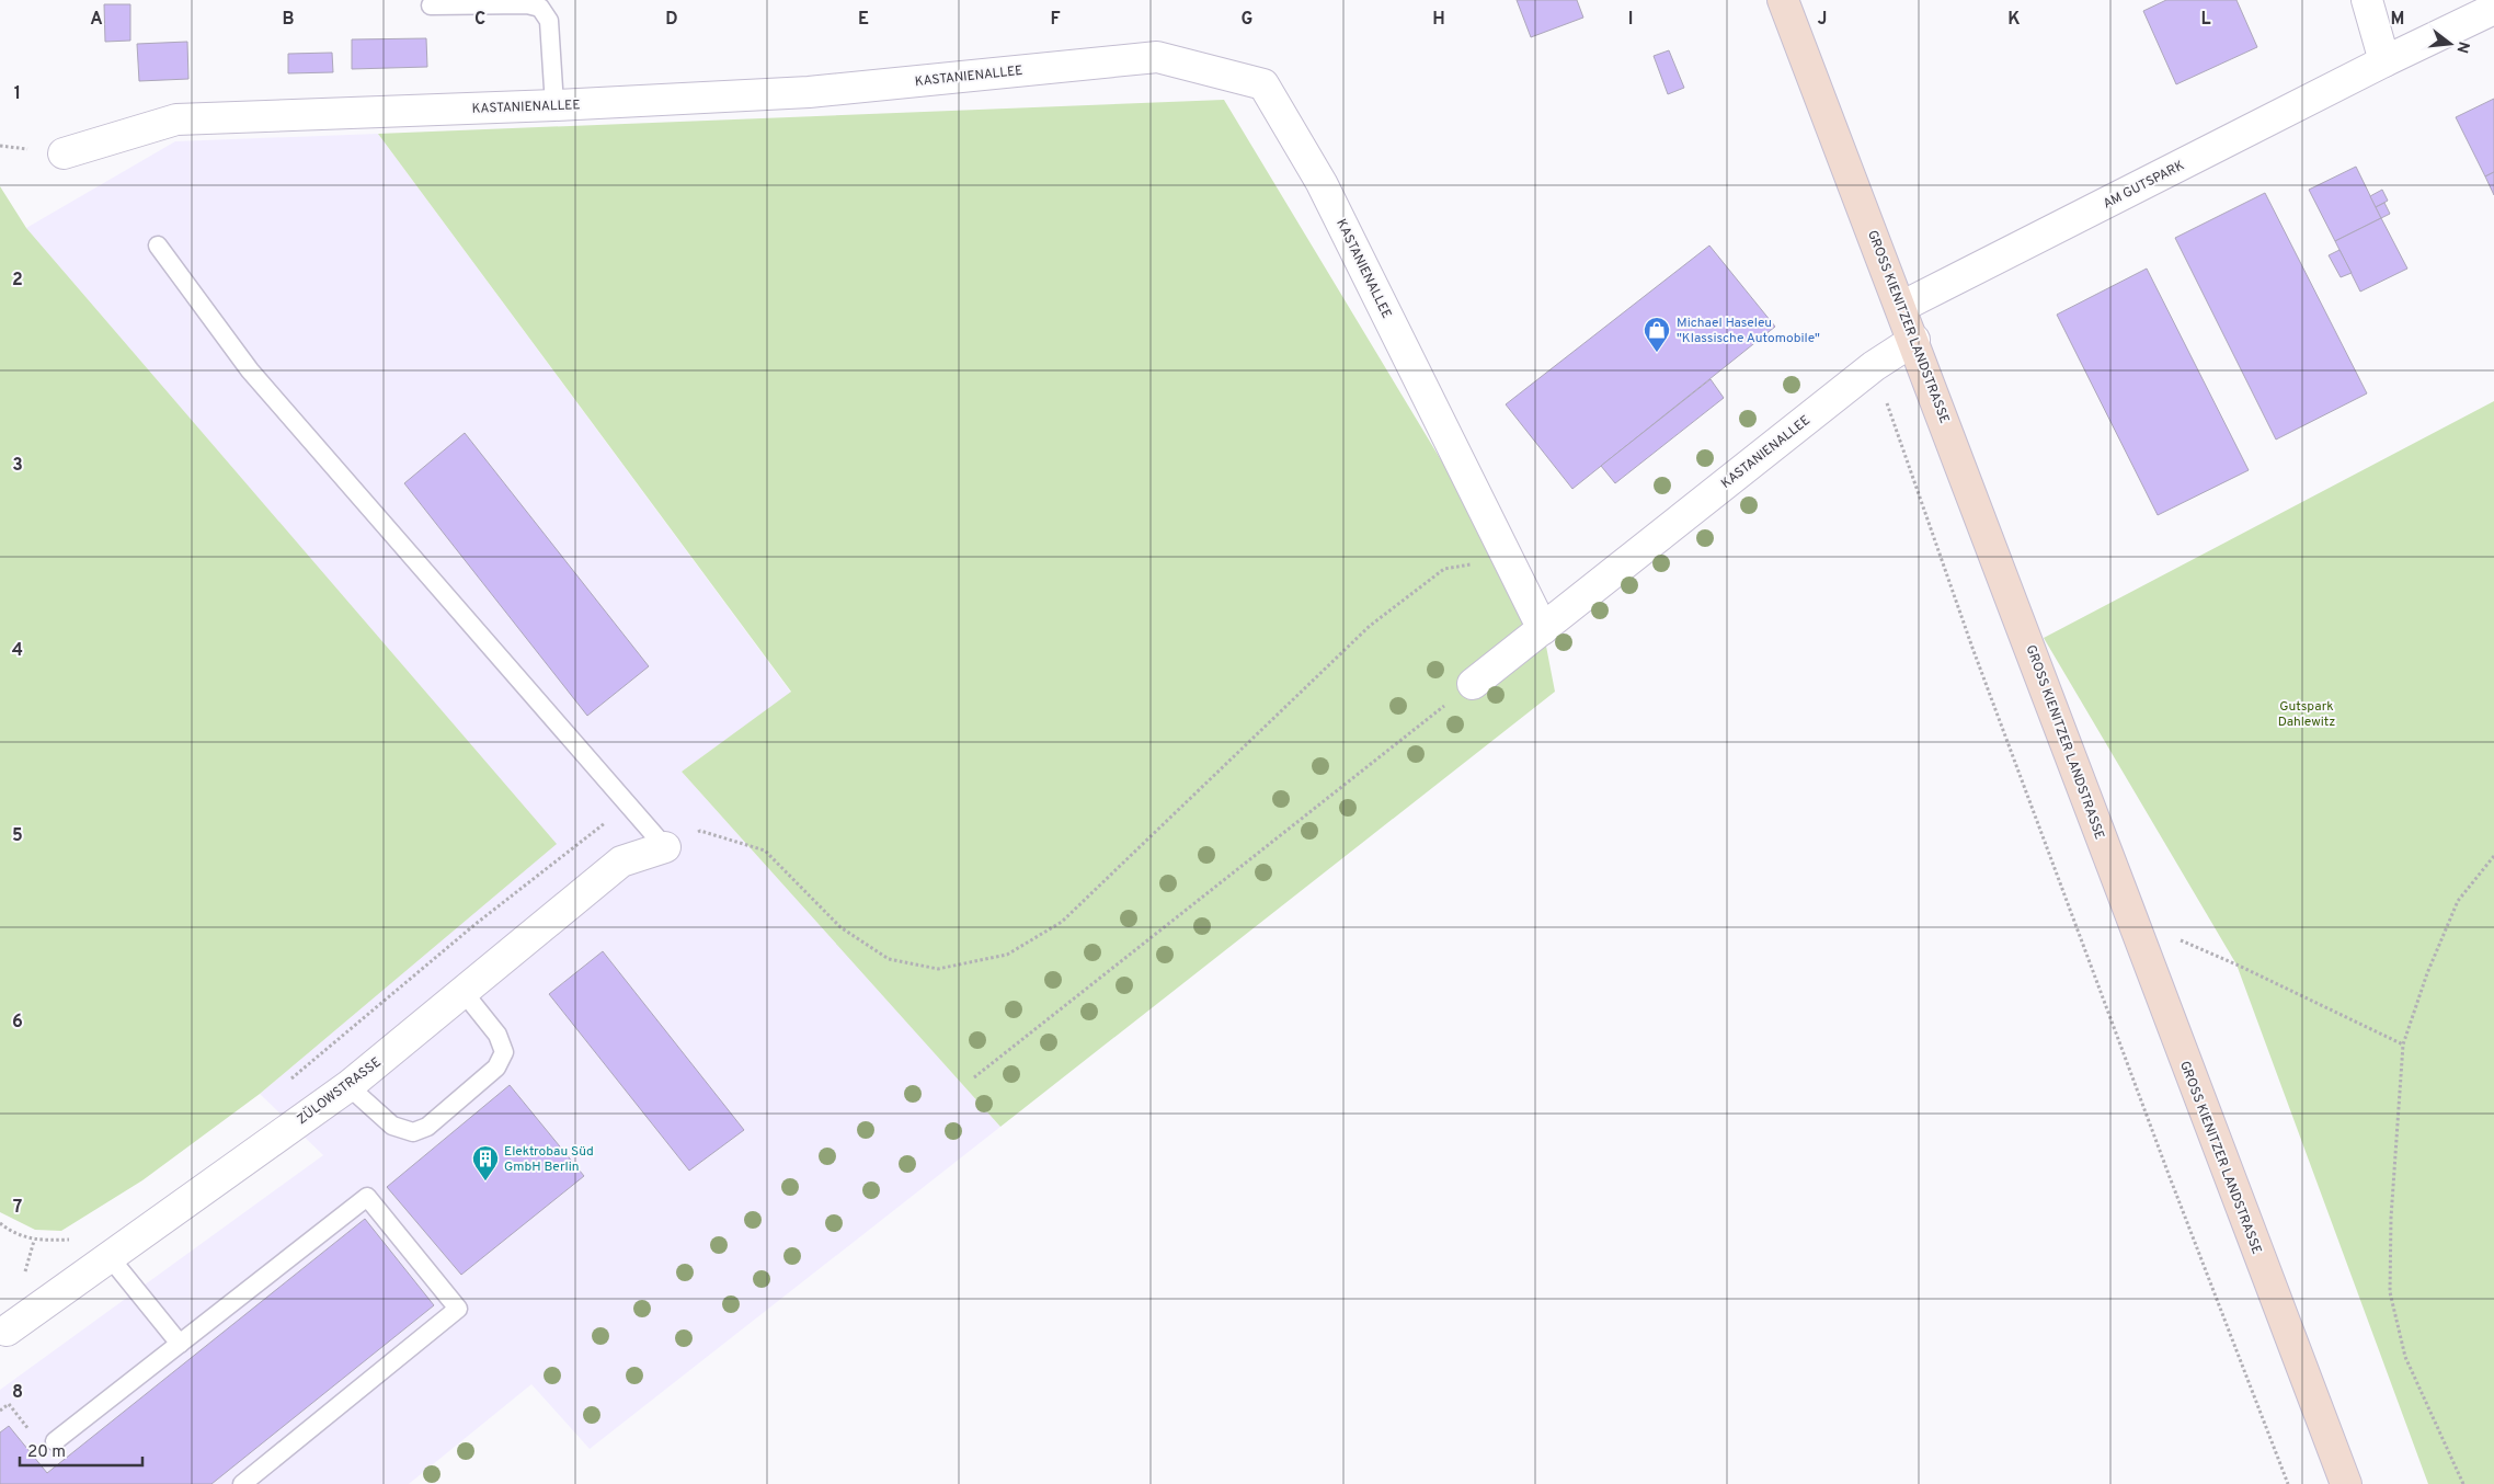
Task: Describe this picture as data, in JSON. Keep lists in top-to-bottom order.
{
  "streets": {
    "main road": ["GROSS KIENITZER LANDSTRASSE"],
    "street": ["KASTANIENALLEE", "AM GUTSPARK", "ZÜLOWSTRASSE"]
  },
  "crossings": [
    ["KASTANIENALLEE", "GROSS KIENITZER LANDSTRASSE"],
    ["AM GUTSPARK", "GROSS KIENITZER LANDSTRASSE"]
  ],
  "parks": ["Gutspark Dahlewitz"],
  "places": {
    "shop": ["Michael Haseleu \"Klassische Automobile\""],
    "building": ["Elektrobau Süd GmbH Berlin"]
  },
  "scale_bar": "20 m",
  "north": "right",
  "grid": {
    "columns": [
      "A",
      "B",
      "C",
      "D",
      "E",
      "F",
      "G",
      "H",
      "I",
      "J",
      "K",
      "L",
      "M"
    ],
    "rows": [
      "1",
      "2",
      "3",
      "4",
      "5",
      "6",
      "7",
      "8"
    ]
  }
}
